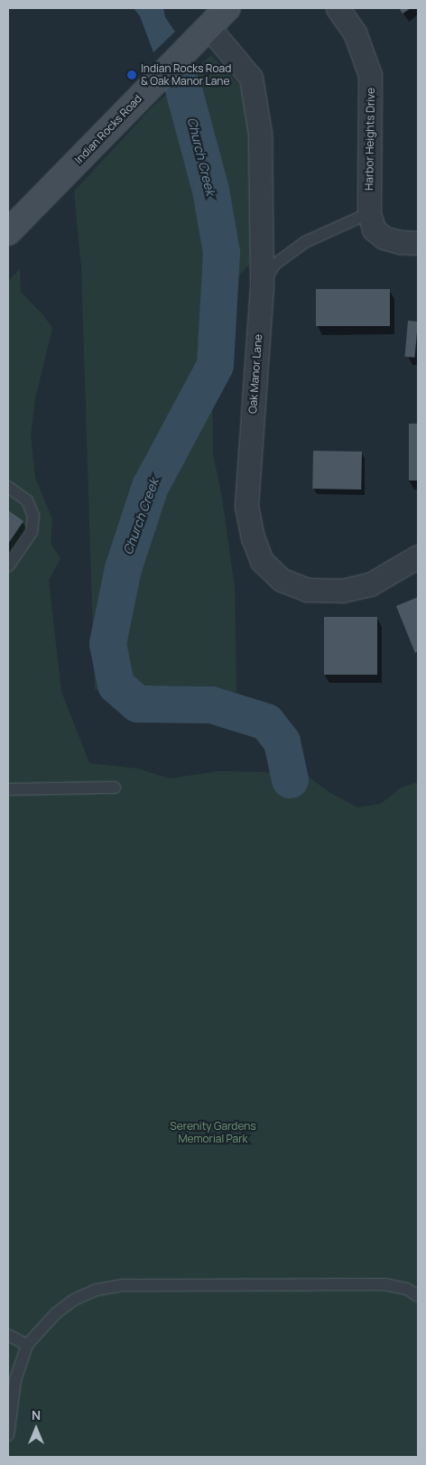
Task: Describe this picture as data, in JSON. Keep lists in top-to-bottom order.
{
  "streets": {
    "street": ["Indian Rocks Road", "Harbor Heights Drive", "Oak Manor Lane"]
  },
  "crossings": [
    ["Indian Rocks Road", "Oak Manor Lane"]
  ],
  "water": ["Church Creek"],
  "parks": ["Serenity Gardens Memorial Park"],
  "places": ["Indian Rocks Road & Oak Manor Lane"],
  "north": "top"
}
